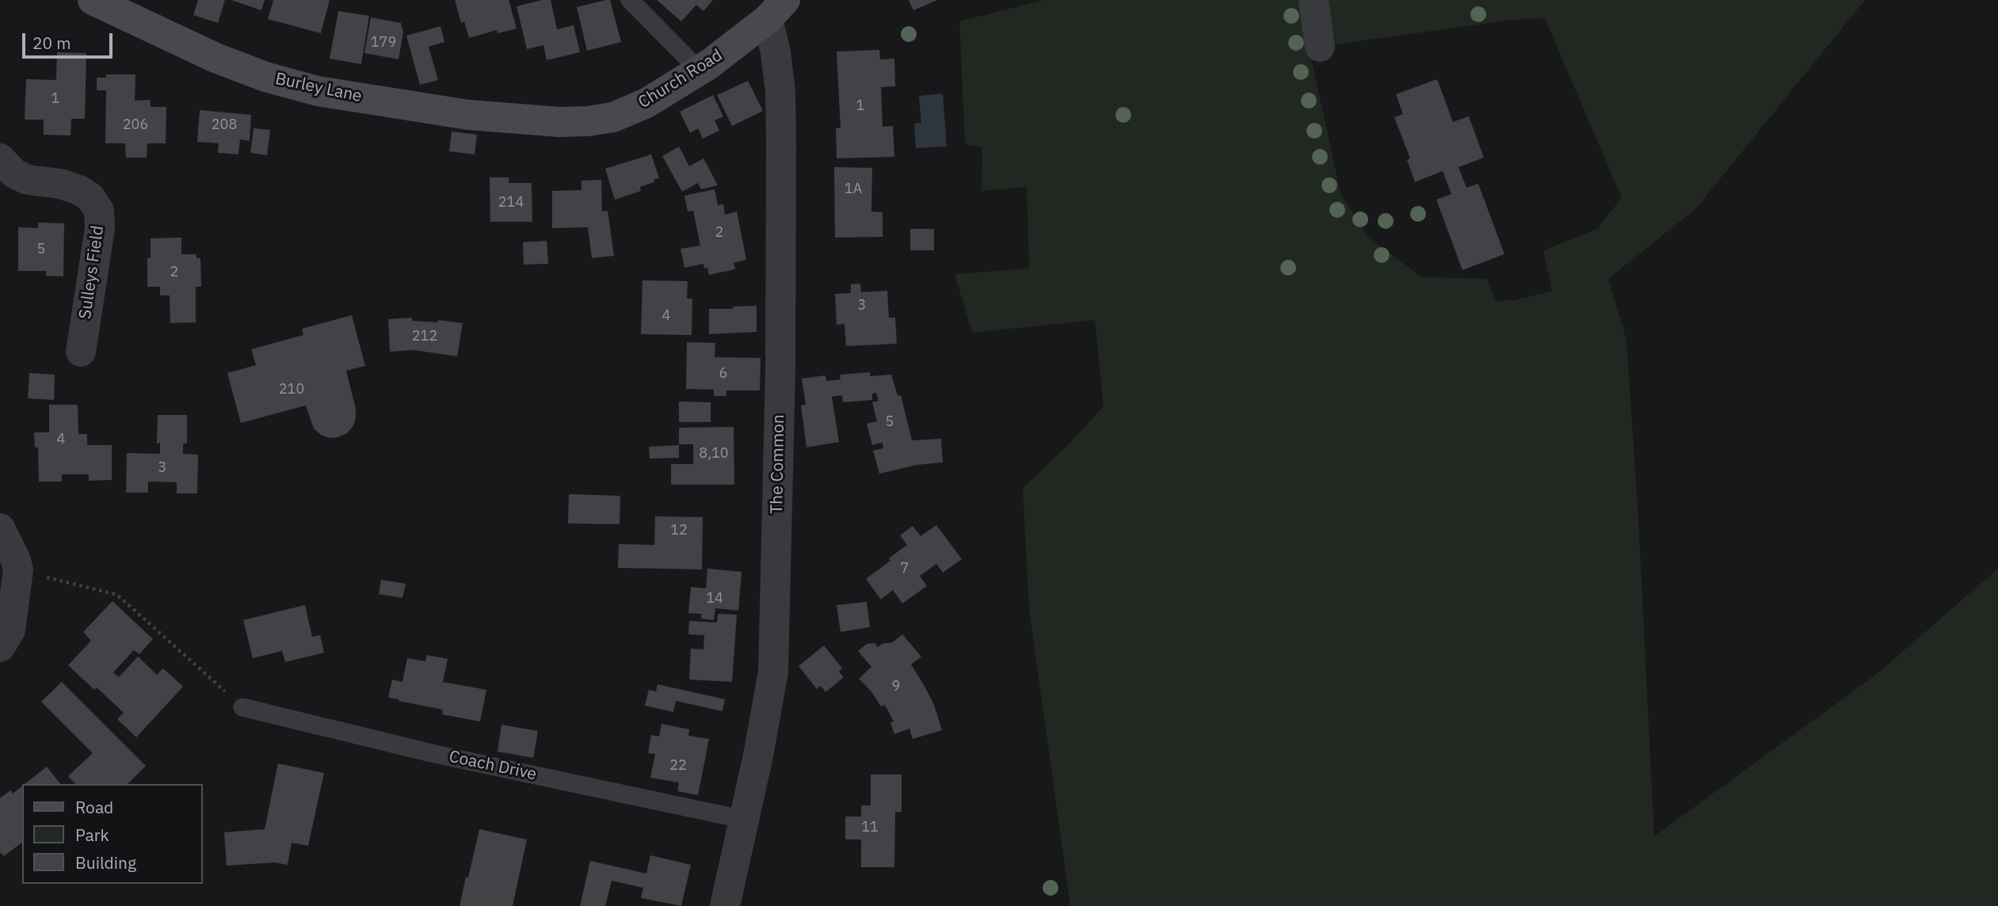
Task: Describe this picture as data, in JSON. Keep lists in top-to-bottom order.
{
  "streets": {
    "street": [
      "Church Road",
      "Burley Lane",
      "Sulleys Field",
      "The Common"
    ],
    "lane": ["Coach Drive"]
  },
  "crossings": [
    ["Church Road", "Burley Lane"],
    ["Church Road", "The Common"],
    ["The Common", "Coach Drive"]
  ],
  "house_numbers": [
    "179",
    "1",
    "1",
    "206",
    "208",
    "1A",
    "214",
    "2",
    "5",
    "2",
    "3",
    "4",
    "212",
    "6",
    "210",
    "5",
    "4",
    "8,10",
    "3",
    "12",
    "7",
    "14",
    "9",
    "22",
    "11"
  ],
  "legend": ["Road", "Park", "Building"],
  "scale_bar": "20 m"
}
